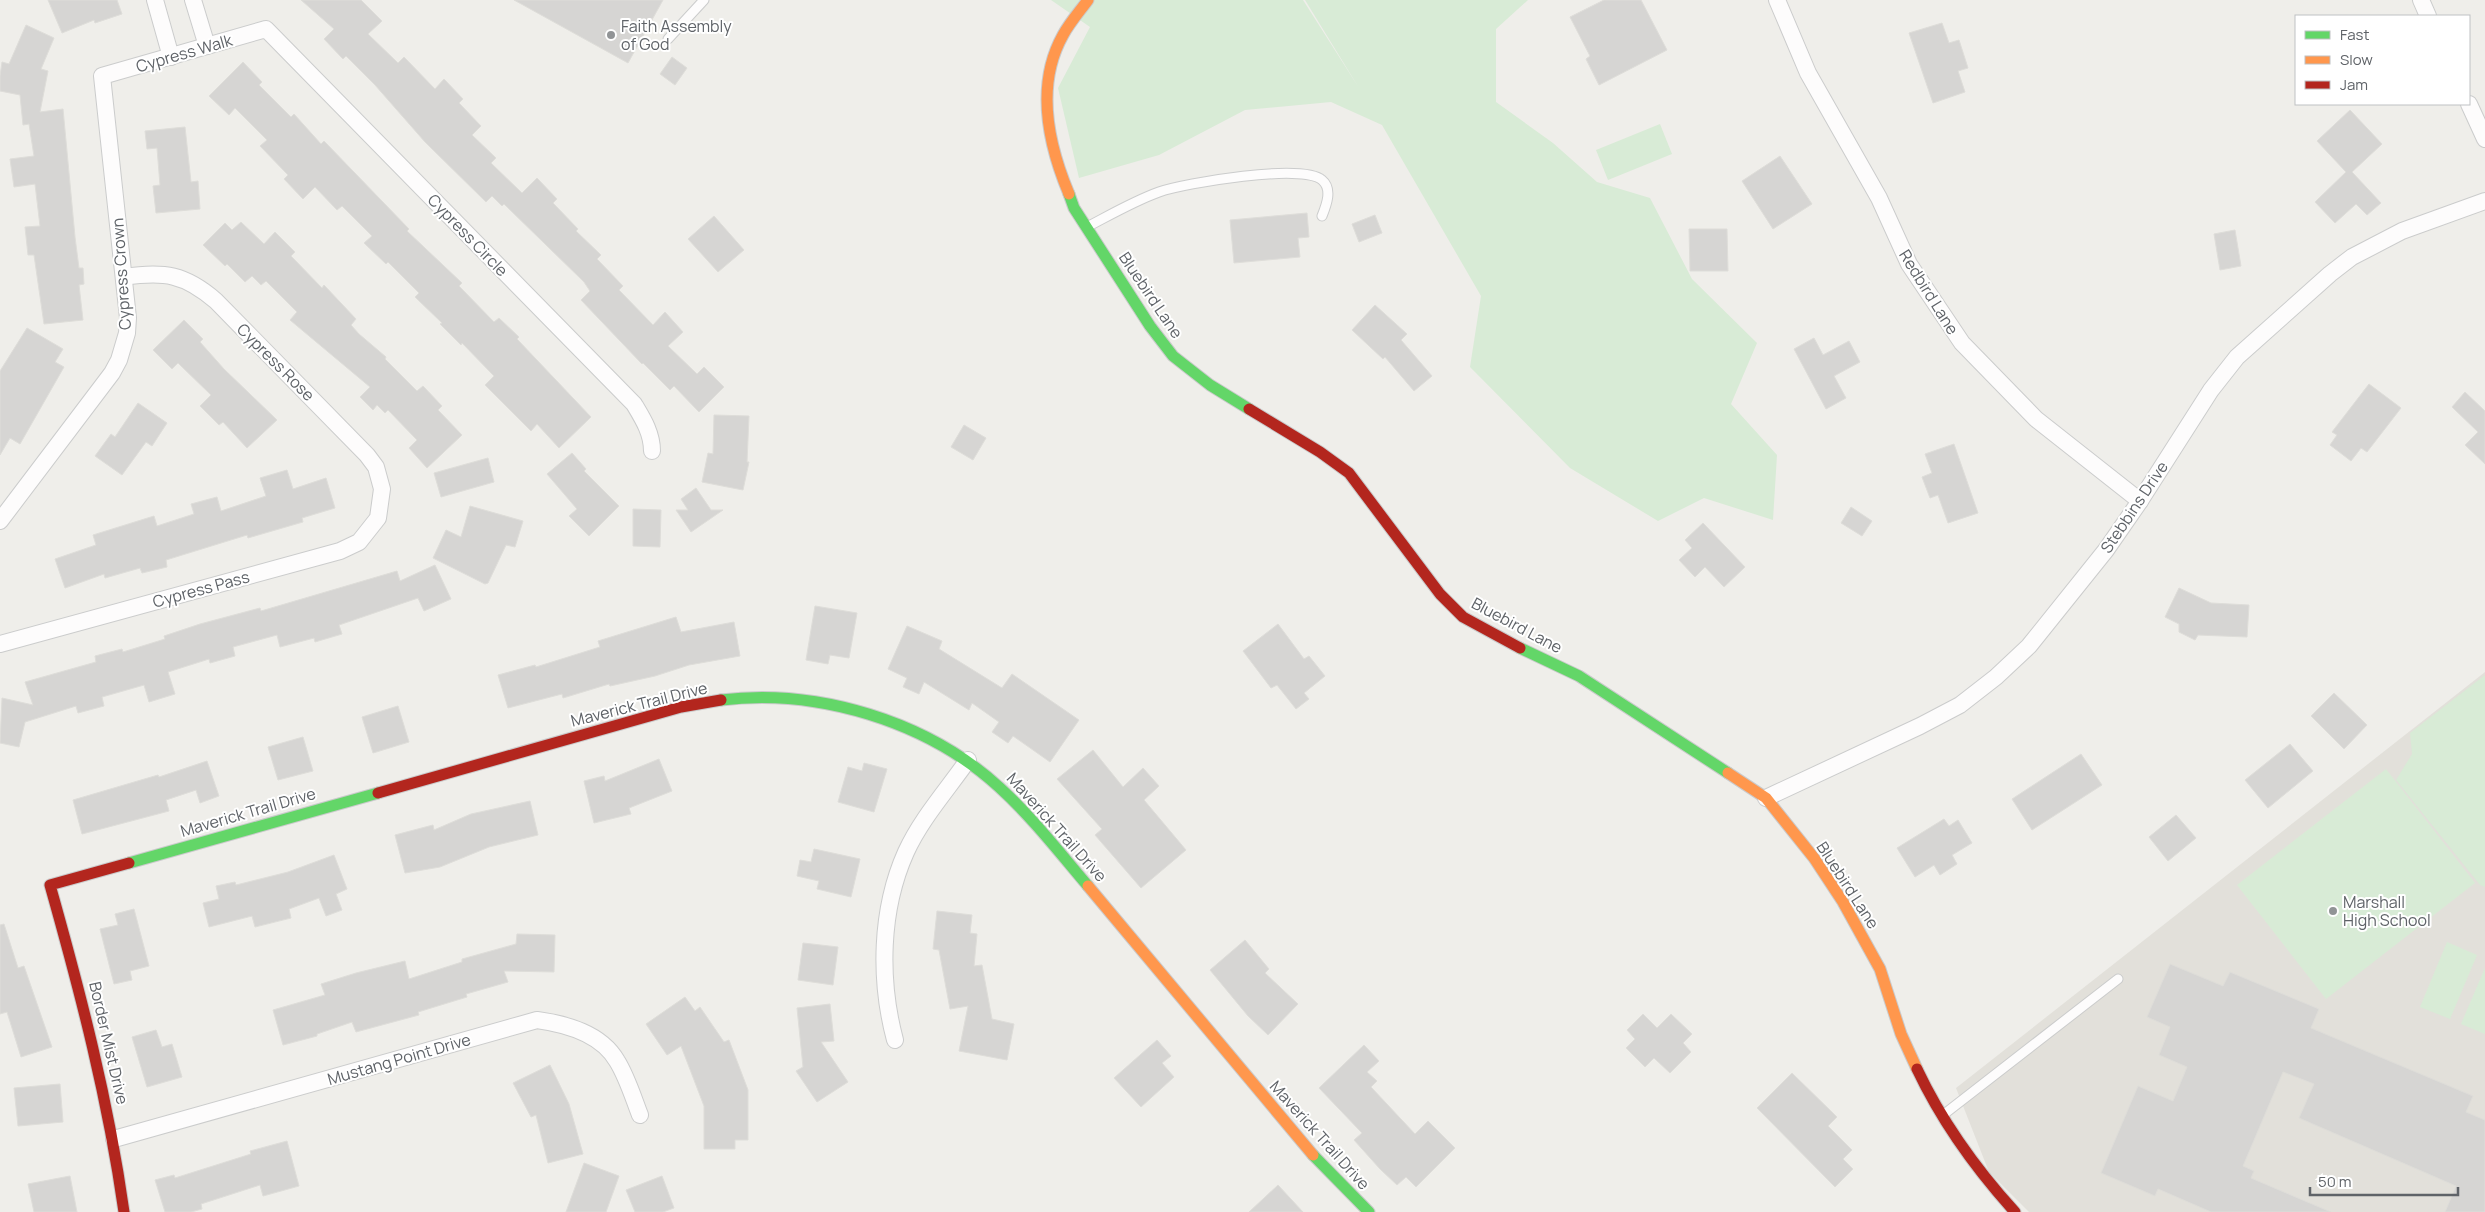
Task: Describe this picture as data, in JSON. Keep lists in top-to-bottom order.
{
  "streets": {
    "street": [
      "Cypress Walk",
      "Cypress Circle",
      "Cypress Crown",
      "Redbird Lane",
      "Bluebird Lane",
      "Cypress Rose",
      "Stebbins Drive",
      "Cypress Pass",
      "Maverick Trail Drive",
      "Border Mist Drive",
      "Mustang Point Drive"
    ]
  },
  "crossings": [
    ["Cypress Walk", "Cypress Circle"],
    ["Cypress Walk", "Cypress Crown"],
    ["Cypress Crown", "Cypress Rose"],
    ["Redbird Lane", "Stebbins Drive"],
    ["Bluebird Lane", "Stebbins Drive"],
    ["Cypress Rose", "Cypress Pass"],
    ["Maverick Trail Drive", "Border Mist Drive"],
    ["Border Mist Drive", "Mustang Point Drive"]
  ],
  "places": ["Faith Assembly of God", "Marshall High School"],
  "legend": ["Fast", "Slow", "Jam"],
  "scale_bar": "50 m"
}
